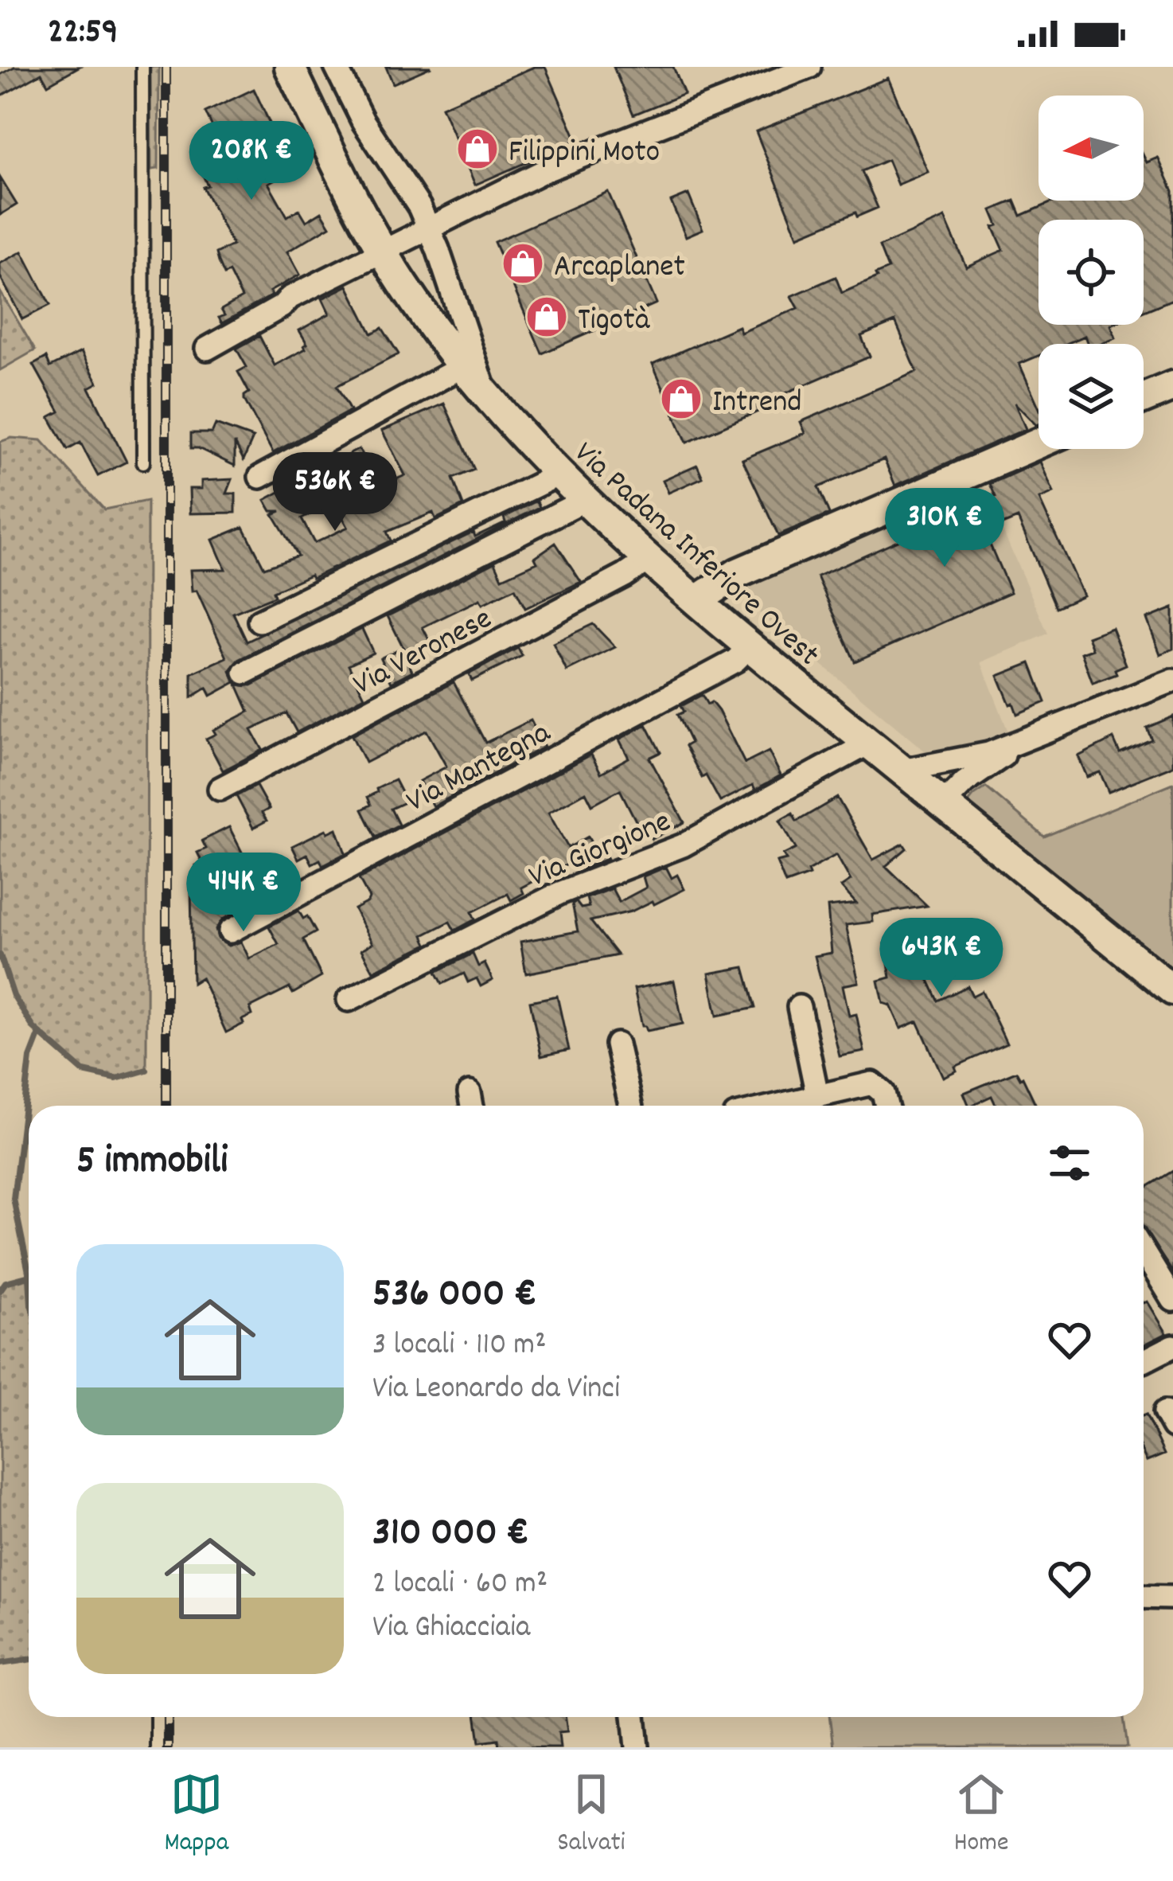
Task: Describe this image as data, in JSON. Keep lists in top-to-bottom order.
{
  "streets": {
    "street": [
      "Via Padana Inferiore Ovest",
      "Via Veronese",
      "Via Mantegna",
      "Via Giorgione"
    ]
  },
  "crossings": [
    ["Via Padana Inferiore Ovest", "Via Veronese"],
    ["Via Padana Inferiore Ovest", "Via Mantegna"],
    ["Via Padana Inferiore Ovest", "Via Giorgione"]
  ],
  "places": {
    "shop": [
      "Filippini Moto",
      "Arcaplanet",
      "Tigotà",
      "Intrend"
    ]
  },
  "north": "left",
  "page": {
    "status": "22:59",
    "price": [
      "208K €",
      "536K €",
      "310K €",
      "414K €",
      "643K €"
    ],
    "heading": "5 immobili",
    "list": [
      {
        "name": "536 000 €",
        "note": "3 locali · 110 m² · Via Leonardo da Vinci"
      },
      {
        "name": "310 000 €",
        "note": "2 locali · 60 m² · Via Ghiacciaia"
      }
    ],
    "tabs": ["Mappa", "Salvati", "Home"]
  }
}
